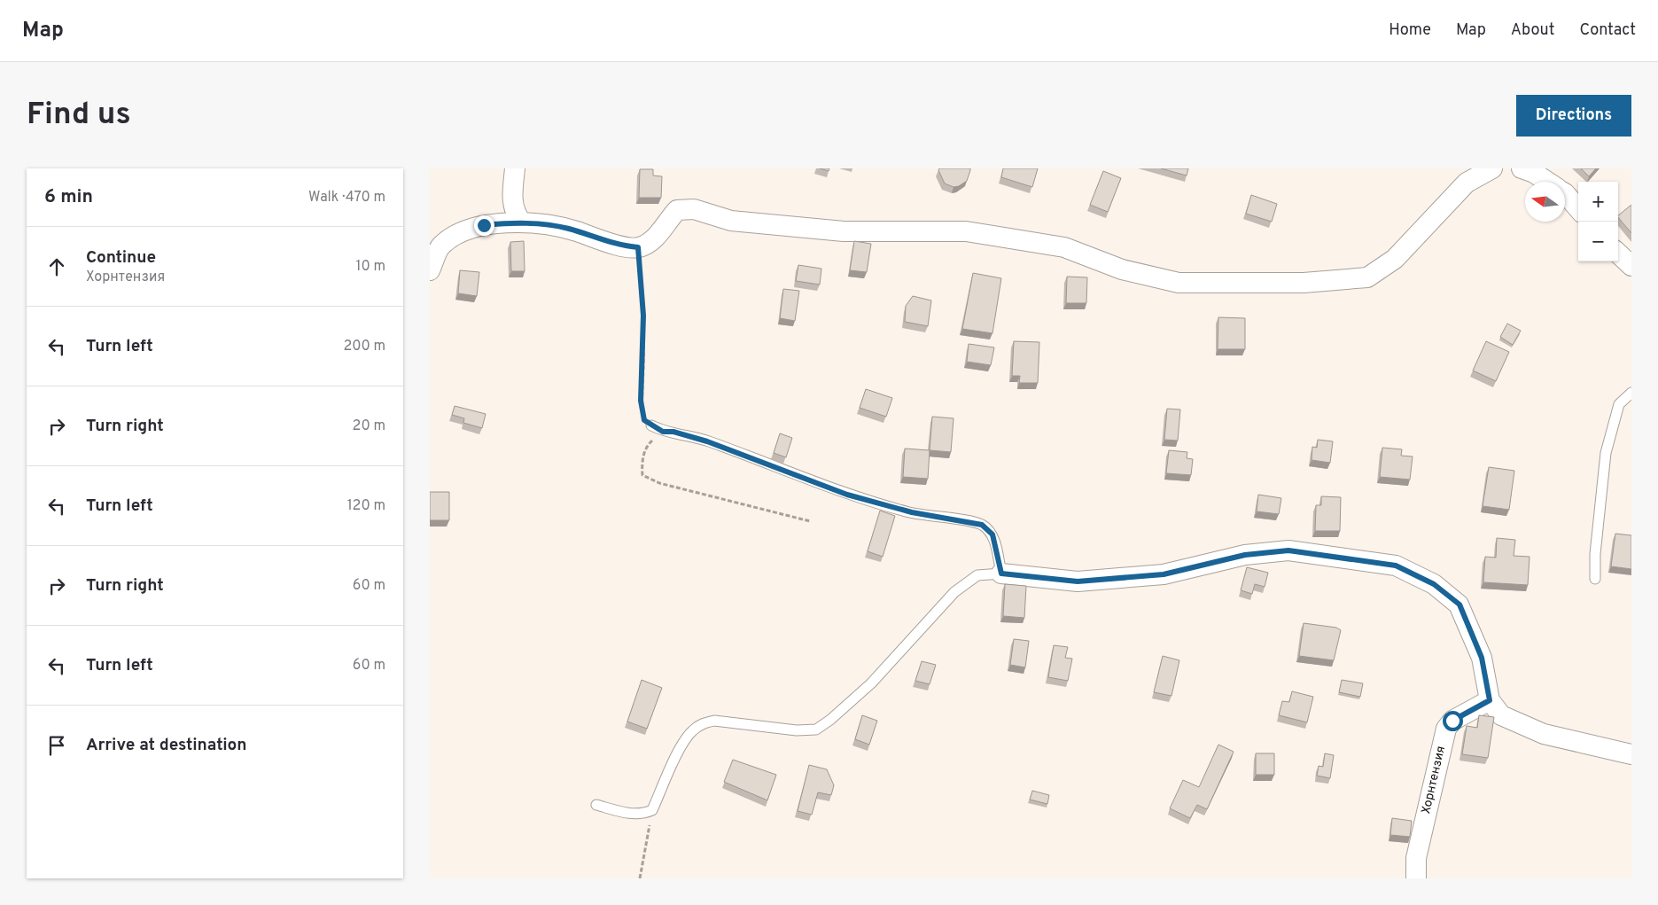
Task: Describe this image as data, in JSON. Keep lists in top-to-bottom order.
{
  "streets": {
    "street": ["Хорнтензия"]
  },
  "north": "left",
  "page": {
    "header": "Map",
    "nav": [
      "Home",
      "Map",
      "About",
      "Contact"
    ],
    "buttons": "Directions",
    "title": "Find us",
    "heading": ["6 min", "Walk · 470 m"],
    "map_buttons": ["+", "−"],
    "list": [
      ["Continue", "Хорнтензия", "10 m"],
      ["Turn left", "200 m"],
      ["Turn right", "20 m"],
      ["Turn left", "120 m"],
      ["Turn right", "60 m"],
      ["Turn left", "60 m"],
      "Arrive at destination"
    ]
  }
}
